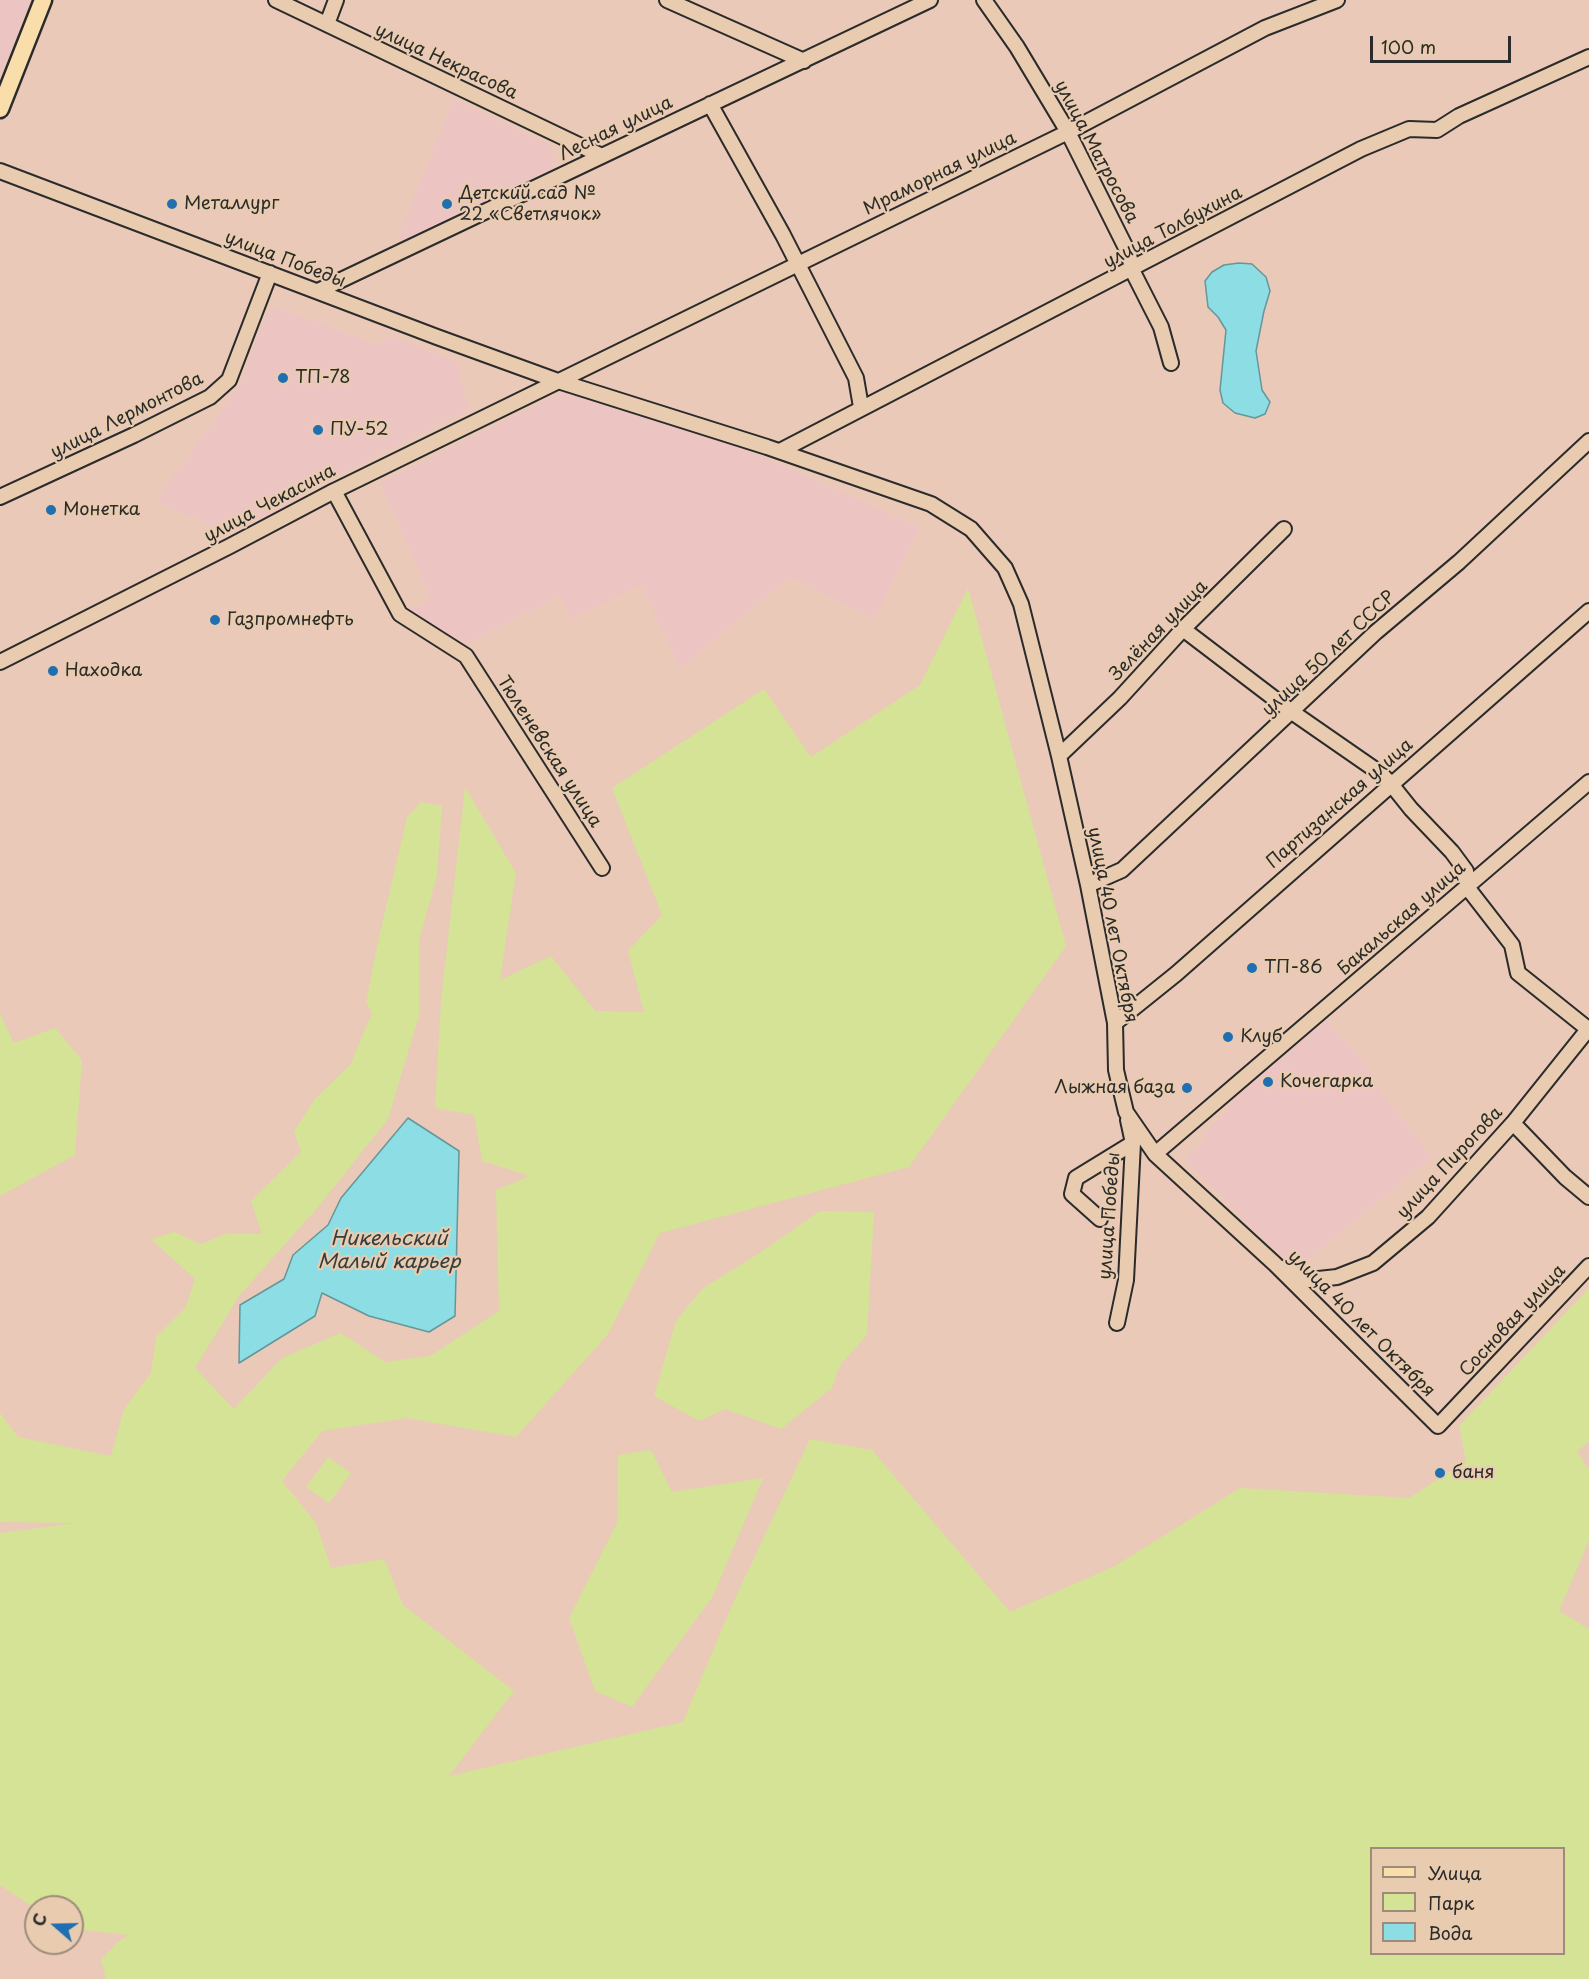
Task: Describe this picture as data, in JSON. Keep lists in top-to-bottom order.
{
  "streets": {
    "street": [
      "улица Некрасова",
      "Лесная улица",
      "улица Матросова",
      "Мраморная улица",
      "улица Толбухина",
      "улица Победы",
      "улица Лермонтова",
      "улица Чекасина",
      "Зелёная улица",
      "улица 50 лет СССР",
      "Тюленевская улица",
      "Партизанская улица",
      "Бакальская улица",
      "улица 40 лет Октября",
      "улица Пирогова",
      "Сосновая улица"
    ]
  },
  "crossings": [
    ["улица Некрасова", "Лесная улица"],
    ["Лесная улица", "улица Победы"],
    ["улица Матросова", "Мраморная улица"],
    ["улица Матросова", "улица Толбухина"],
    ["Мраморная улица", "улица Победы"],
    ["Мраморная улица", "улица Чекасина"],
    ["улица Толбухина", "улица Победы"],
    ["улица Толбухина", "улица 40 лет Октября"],
    ["улица Победы", "улица Лермонтова"],
    ["улица Победы", "улица Чекасина"],
    ["улица Победы", "улица 40 лет Октября"],
    ["улица Чекасина", "Тюленевская улица"],
    ["Зелёная улица", "улица 40 лет Октября"],
    ["улица 50 лет СССР", "улица 40 лет Октября"],
    ["Партизанская улица", "улица 40 лет Октября"],
    ["Бакальская улица", "улица 40 лет Октября"],
    ["улица 40 лет Октября", "улица Пирогова"],
    ["улица 40 лет Октября", "Сосновая улица"]
  ],
  "water": ["Никельский Малый карьер"],
  "places": [
    "Металлург",
    "Детский сад № 22 «Светлячок»",
    "ТП-78",
    "ПУ-52",
    "Монетка",
    "Газпромнефть",
    "Находка",
    "ТП-86",
    "Клуб",
    "Кочегарка",
    "Лыжная база",
    "баня"
  ],
  "legend": ["Улица", "Парк", "Вода"],
  "scale_bar": "100 m",
  "north": "left"
}
